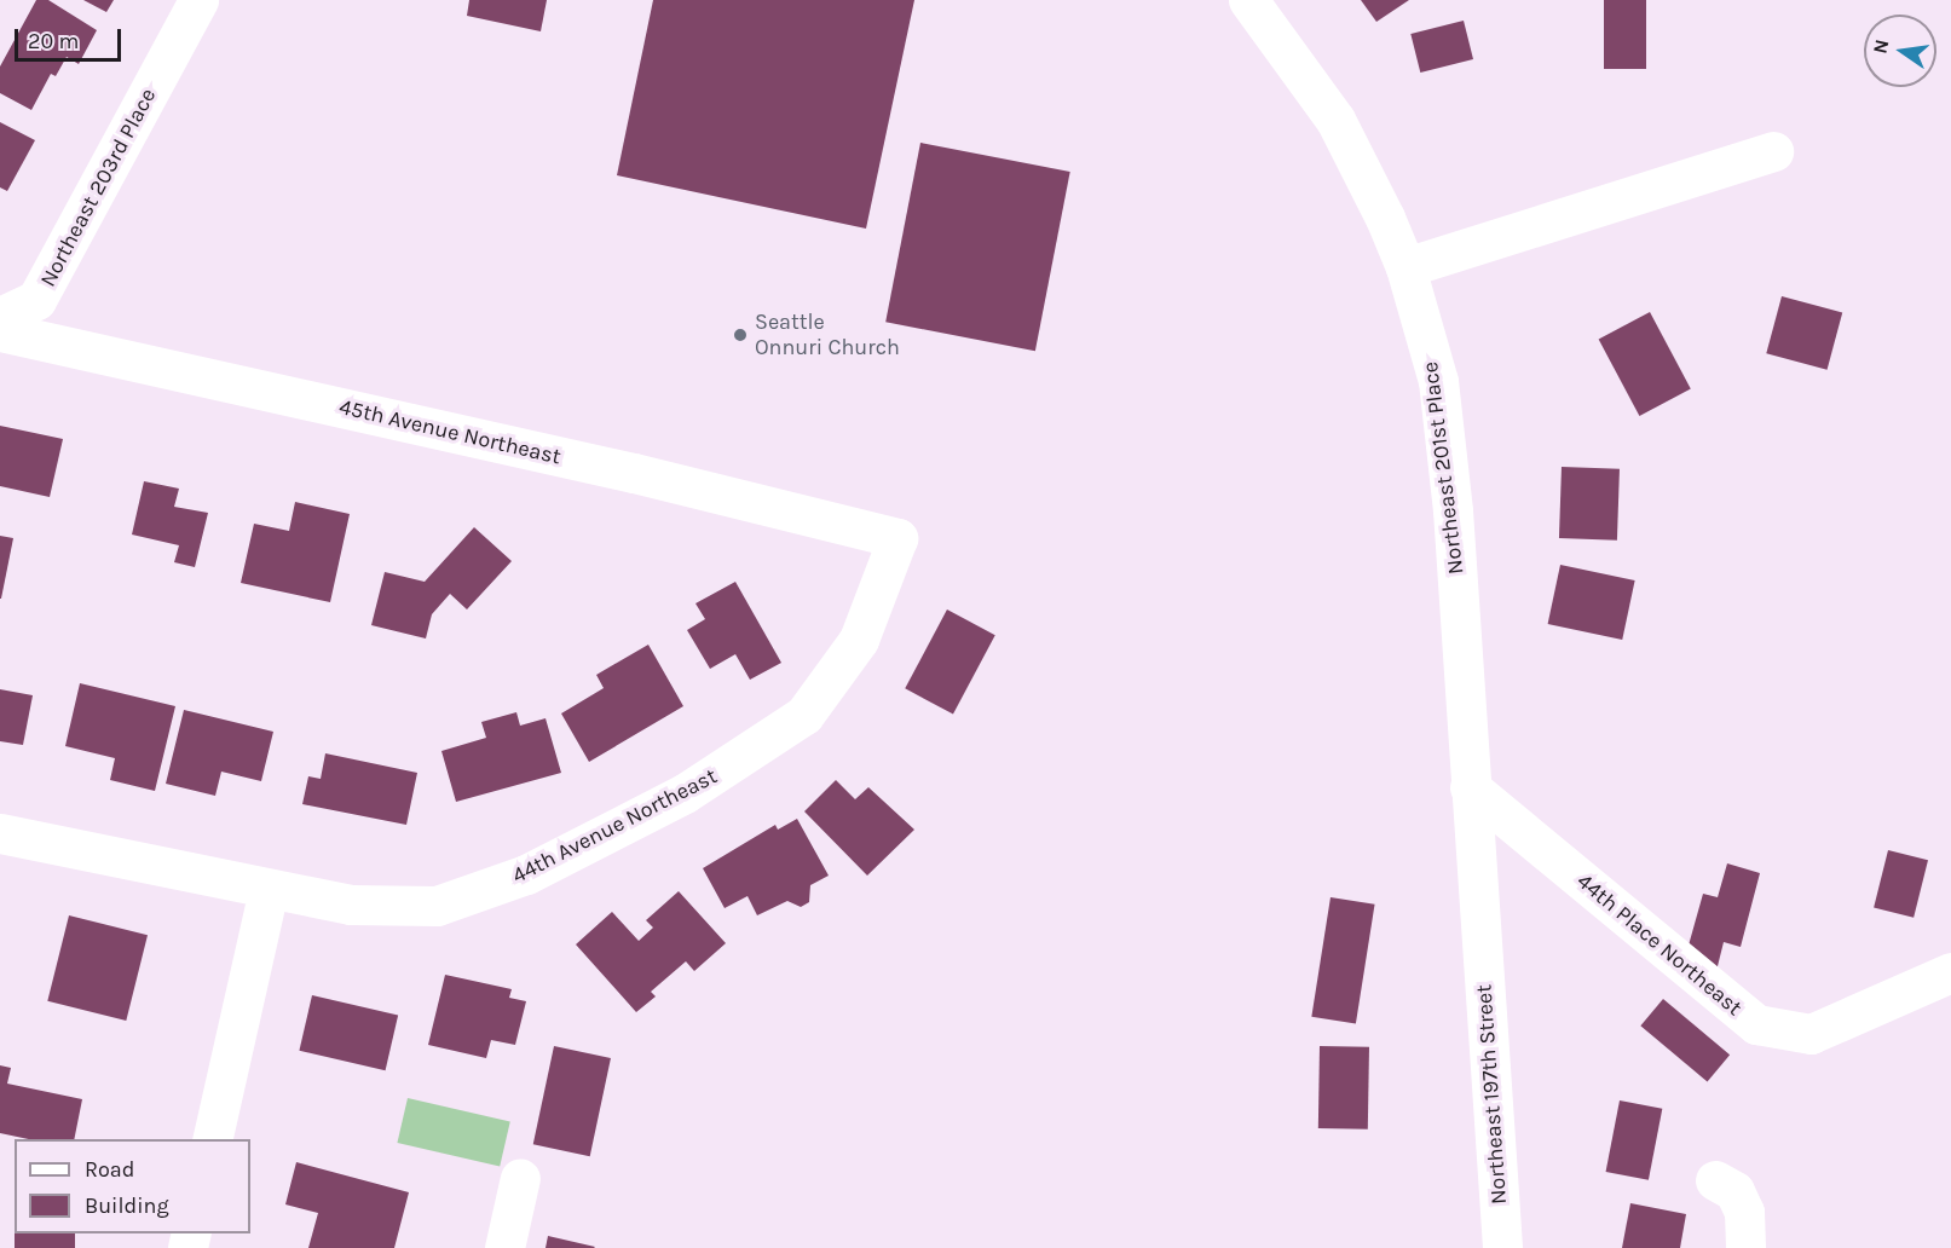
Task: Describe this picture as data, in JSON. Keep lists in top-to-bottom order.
{
  "streets": {
    "street": [
      "Northeast 203rd Place",
      "45th Avenue Northeast",
      "Northeast 201st Place",
      "44th Avenue Northeast",
      "44th Place Northeast",
      "Northeast 197th Street"
    ]
  },
  "crossings": [
    ["45th Avenue Northeast", "44th Avenue Northeast"],
    ["Northeast 201st Place", "44th Place Northeast"],
    ["Northeast 201st Place", "Northeast 197th Street"]
  ],
  "places": ["Seattle Onnuri Church"],
  "legend": ["Road", "Building"],
  "scale_bar": "20 m",
  "north": "left"
}
